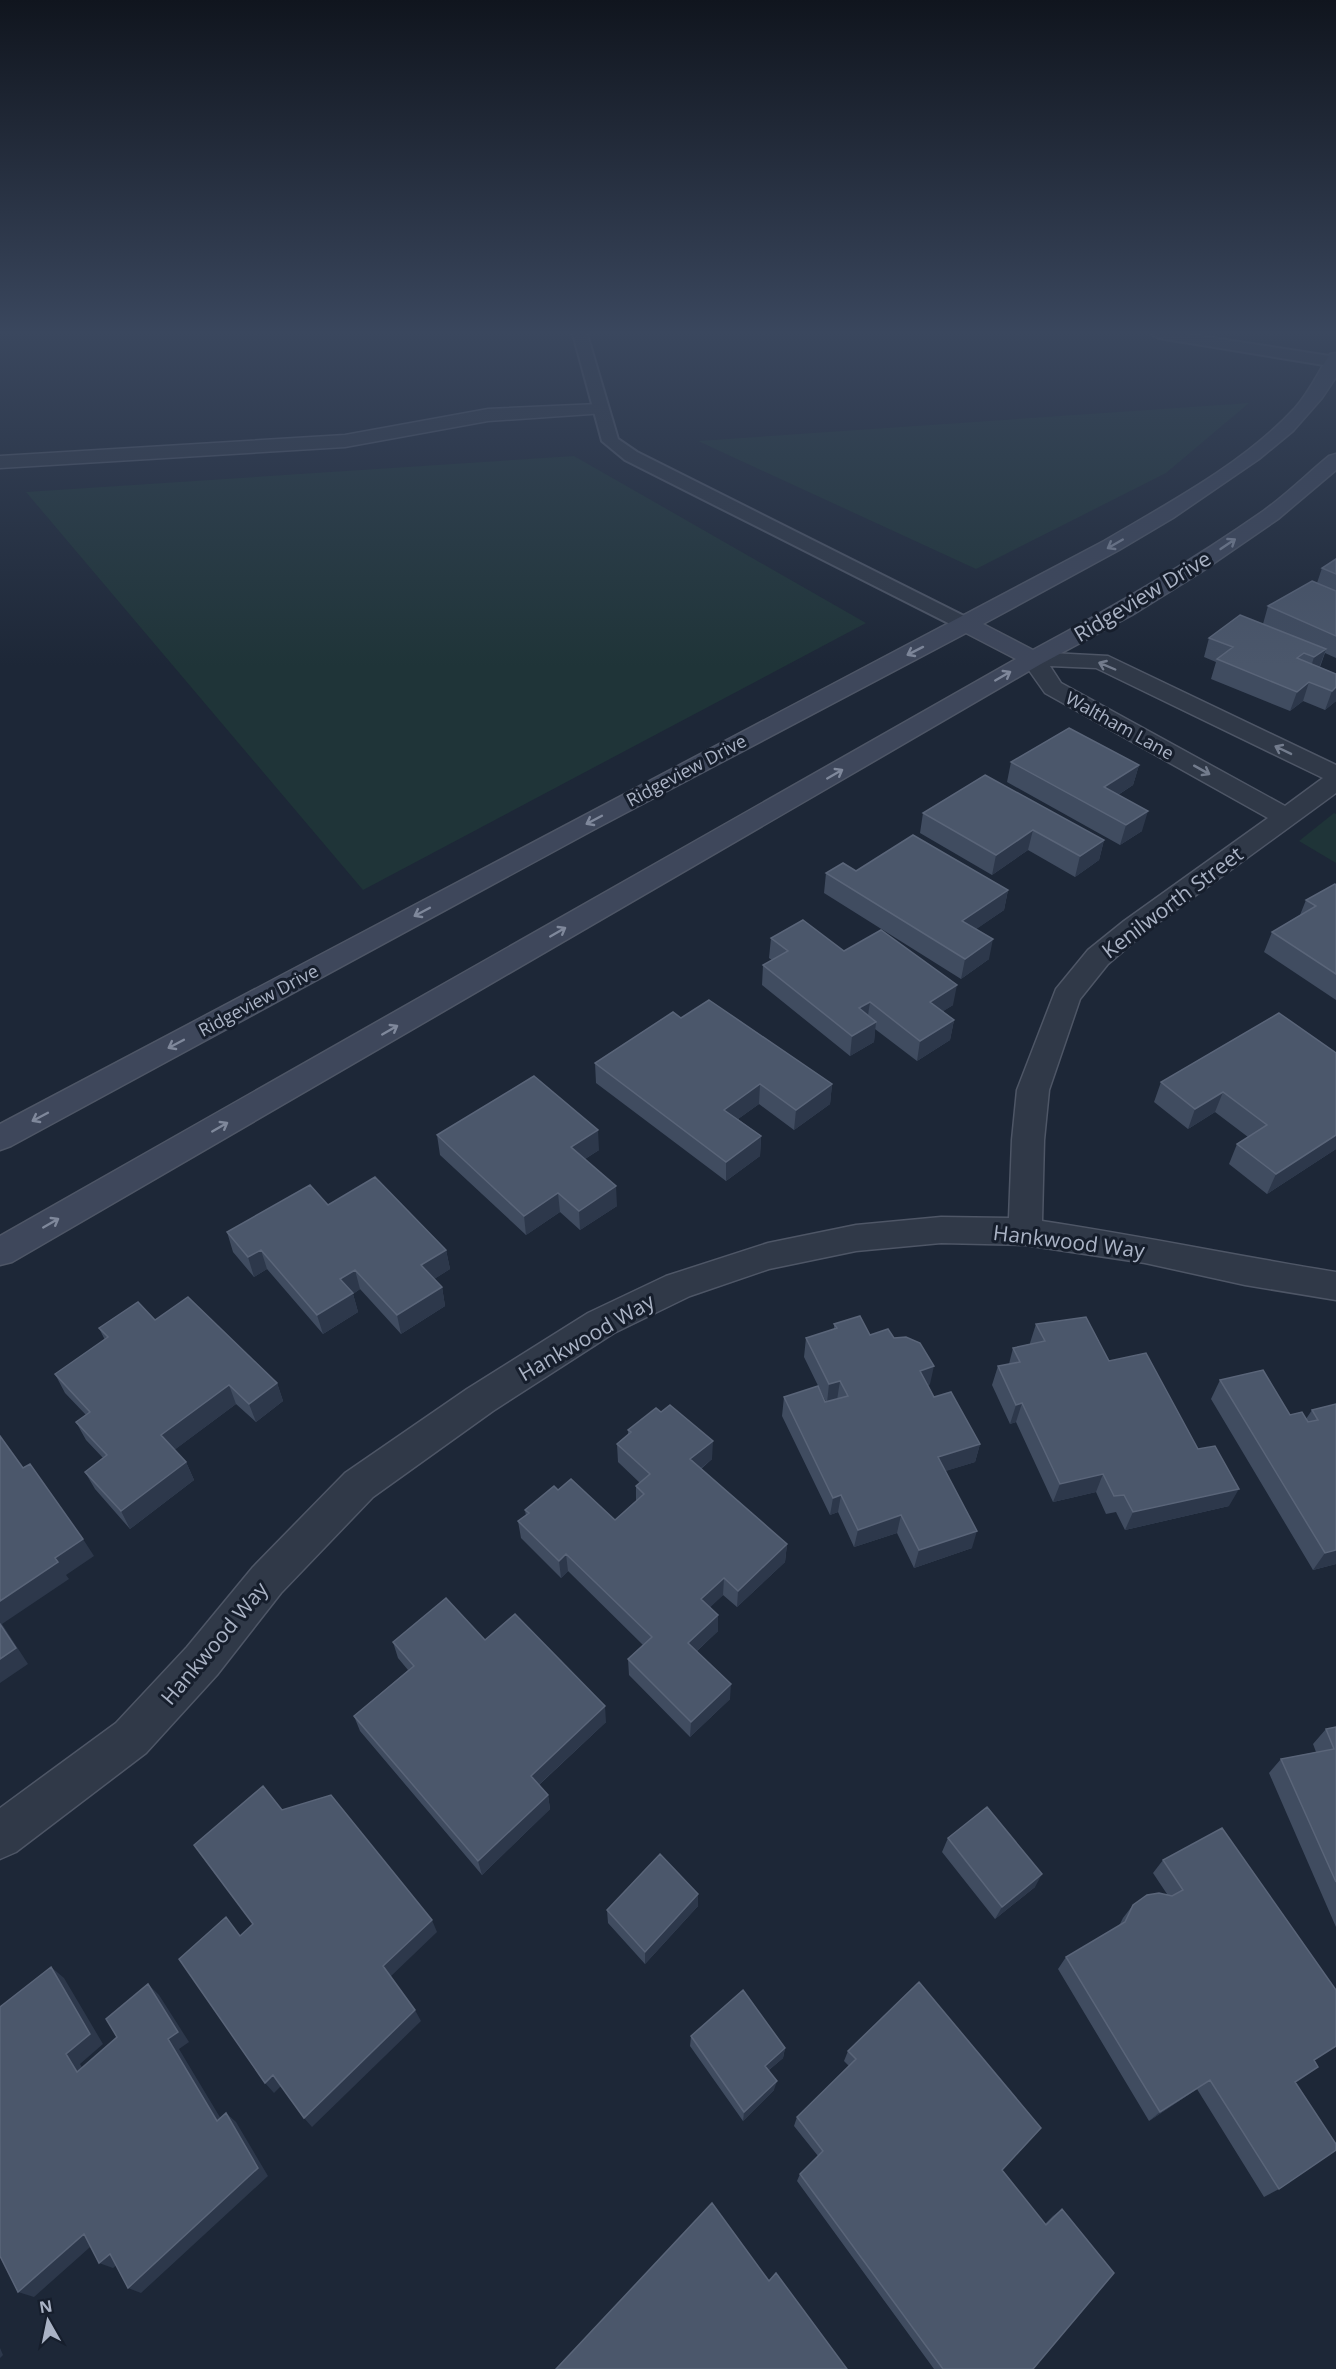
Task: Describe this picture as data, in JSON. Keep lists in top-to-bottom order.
{
  "streets": {
    "main road": ["Ridgeview Drive"],
    "street": ["Waltham Lane", "Kenilworth Street", "Hankwood Way"]
  },
  "crossings": [
    ["Ridgeview Drive", "Waltham Lane"],
    ["Waltham Lane", "Kenilworth Street"],
    ["Kenilworth Street", "Hankwood Way"]
  ],
  "north": "top"
}
